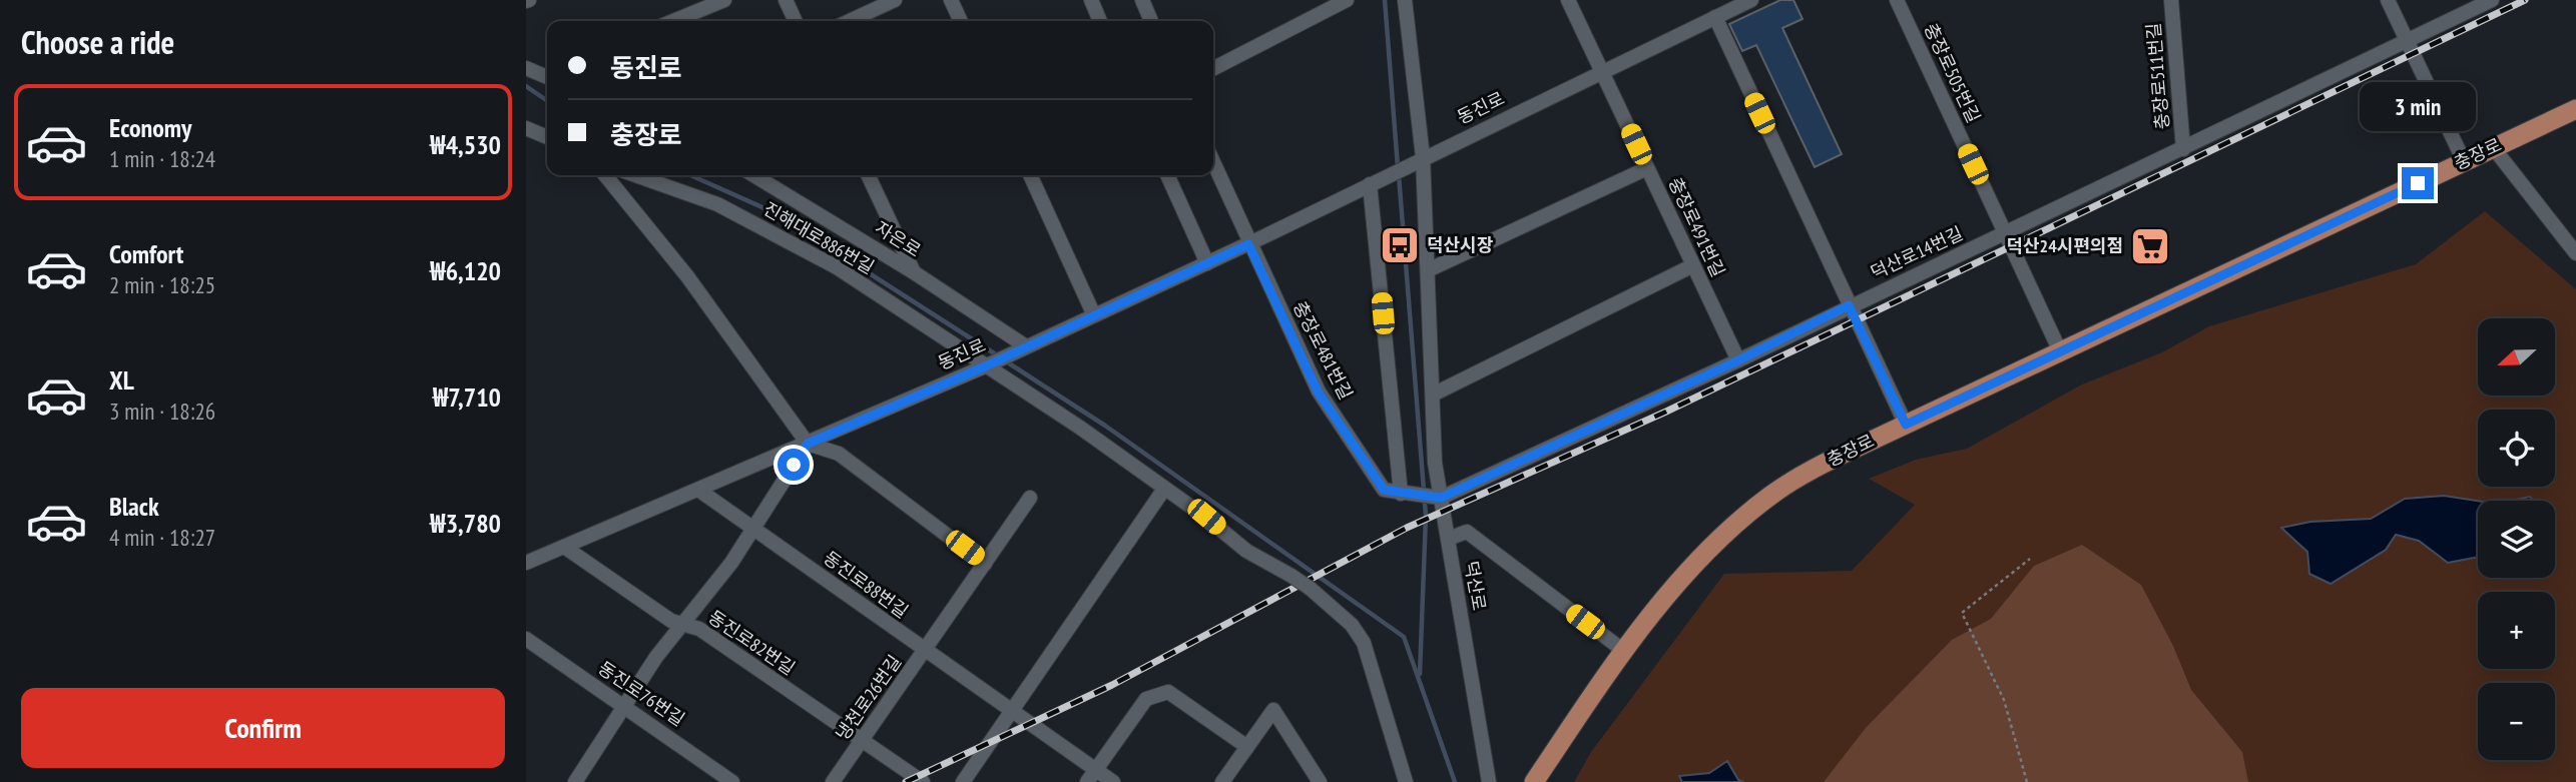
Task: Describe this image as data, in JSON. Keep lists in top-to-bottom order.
{
  "streets": {
    "main road": ["충장로"],
    "street": [
      "충장로505번길",
      "충장로511번길",
      "동진로",
      "충장로491번길",
      "진해대로886번길",
      "자은로",
      "덕산로14번길",
      "충장로481번길",
      "동진로88번길",
      "덕산로",
      "동진로82번길",
      "동진로76번길",
      "냉천로26번길"
    ]
  },
  "crossings": [
    ["충장로505번길", "충장로"],
    ["충장로505번길", "덕산로14번길"],
    ["충장로511번길", "덕산로14번길"],
    ["동진로", "충장로491번길"],
    ["동진로", "진해대로886번길"],
    ["동진로", "자은로"],
    ["동진로", "충장로481번길"],
    ["동진로", "동진로88번길"],
    ["동진로", "덕산로"],
    ["동진로", "동진로82번길"],
    ["충장로491번길", "덕산로14번길"],
    ["덕산로14번길", "충장로481번길"],
    ["덕산로14번길", "덕산로"],
    ["충장로481번길", "덕산로"],
    ["동진로88번길", "냉천로26번길"],
    ["동진로82번길", "냉천로26번길"]
  ],
  "places": {
    "bus stop": ["덕산시장"],
    "supermarket": ["덕산24시편의점"]
  },
  "north": "left",
  "page": {
    "heading": "Choose a ride",
    "banner": ["동진로", "충장로"],
    "bubble": "3 min",
    "list": [
      {
        "name": "Economy",
        "note": "1 min · 18:24",
        "value": "₩4,530"
      },
      {
        "name": "Comfort",
        "note": "2 min · 18:25",
        "value": "₩6,120"
      },
      {
        "name": "XL",
        "note": "3 min · 18:26",
        "value": "₩7,710"
      },
      {
        "name": "Black",
        "note": "4 min · 18:27",
        "value": "₩3,780"
      }
    ],
    "map_buttons": ["+", "−"],
    "buttons": "Confirm"
  }
}
